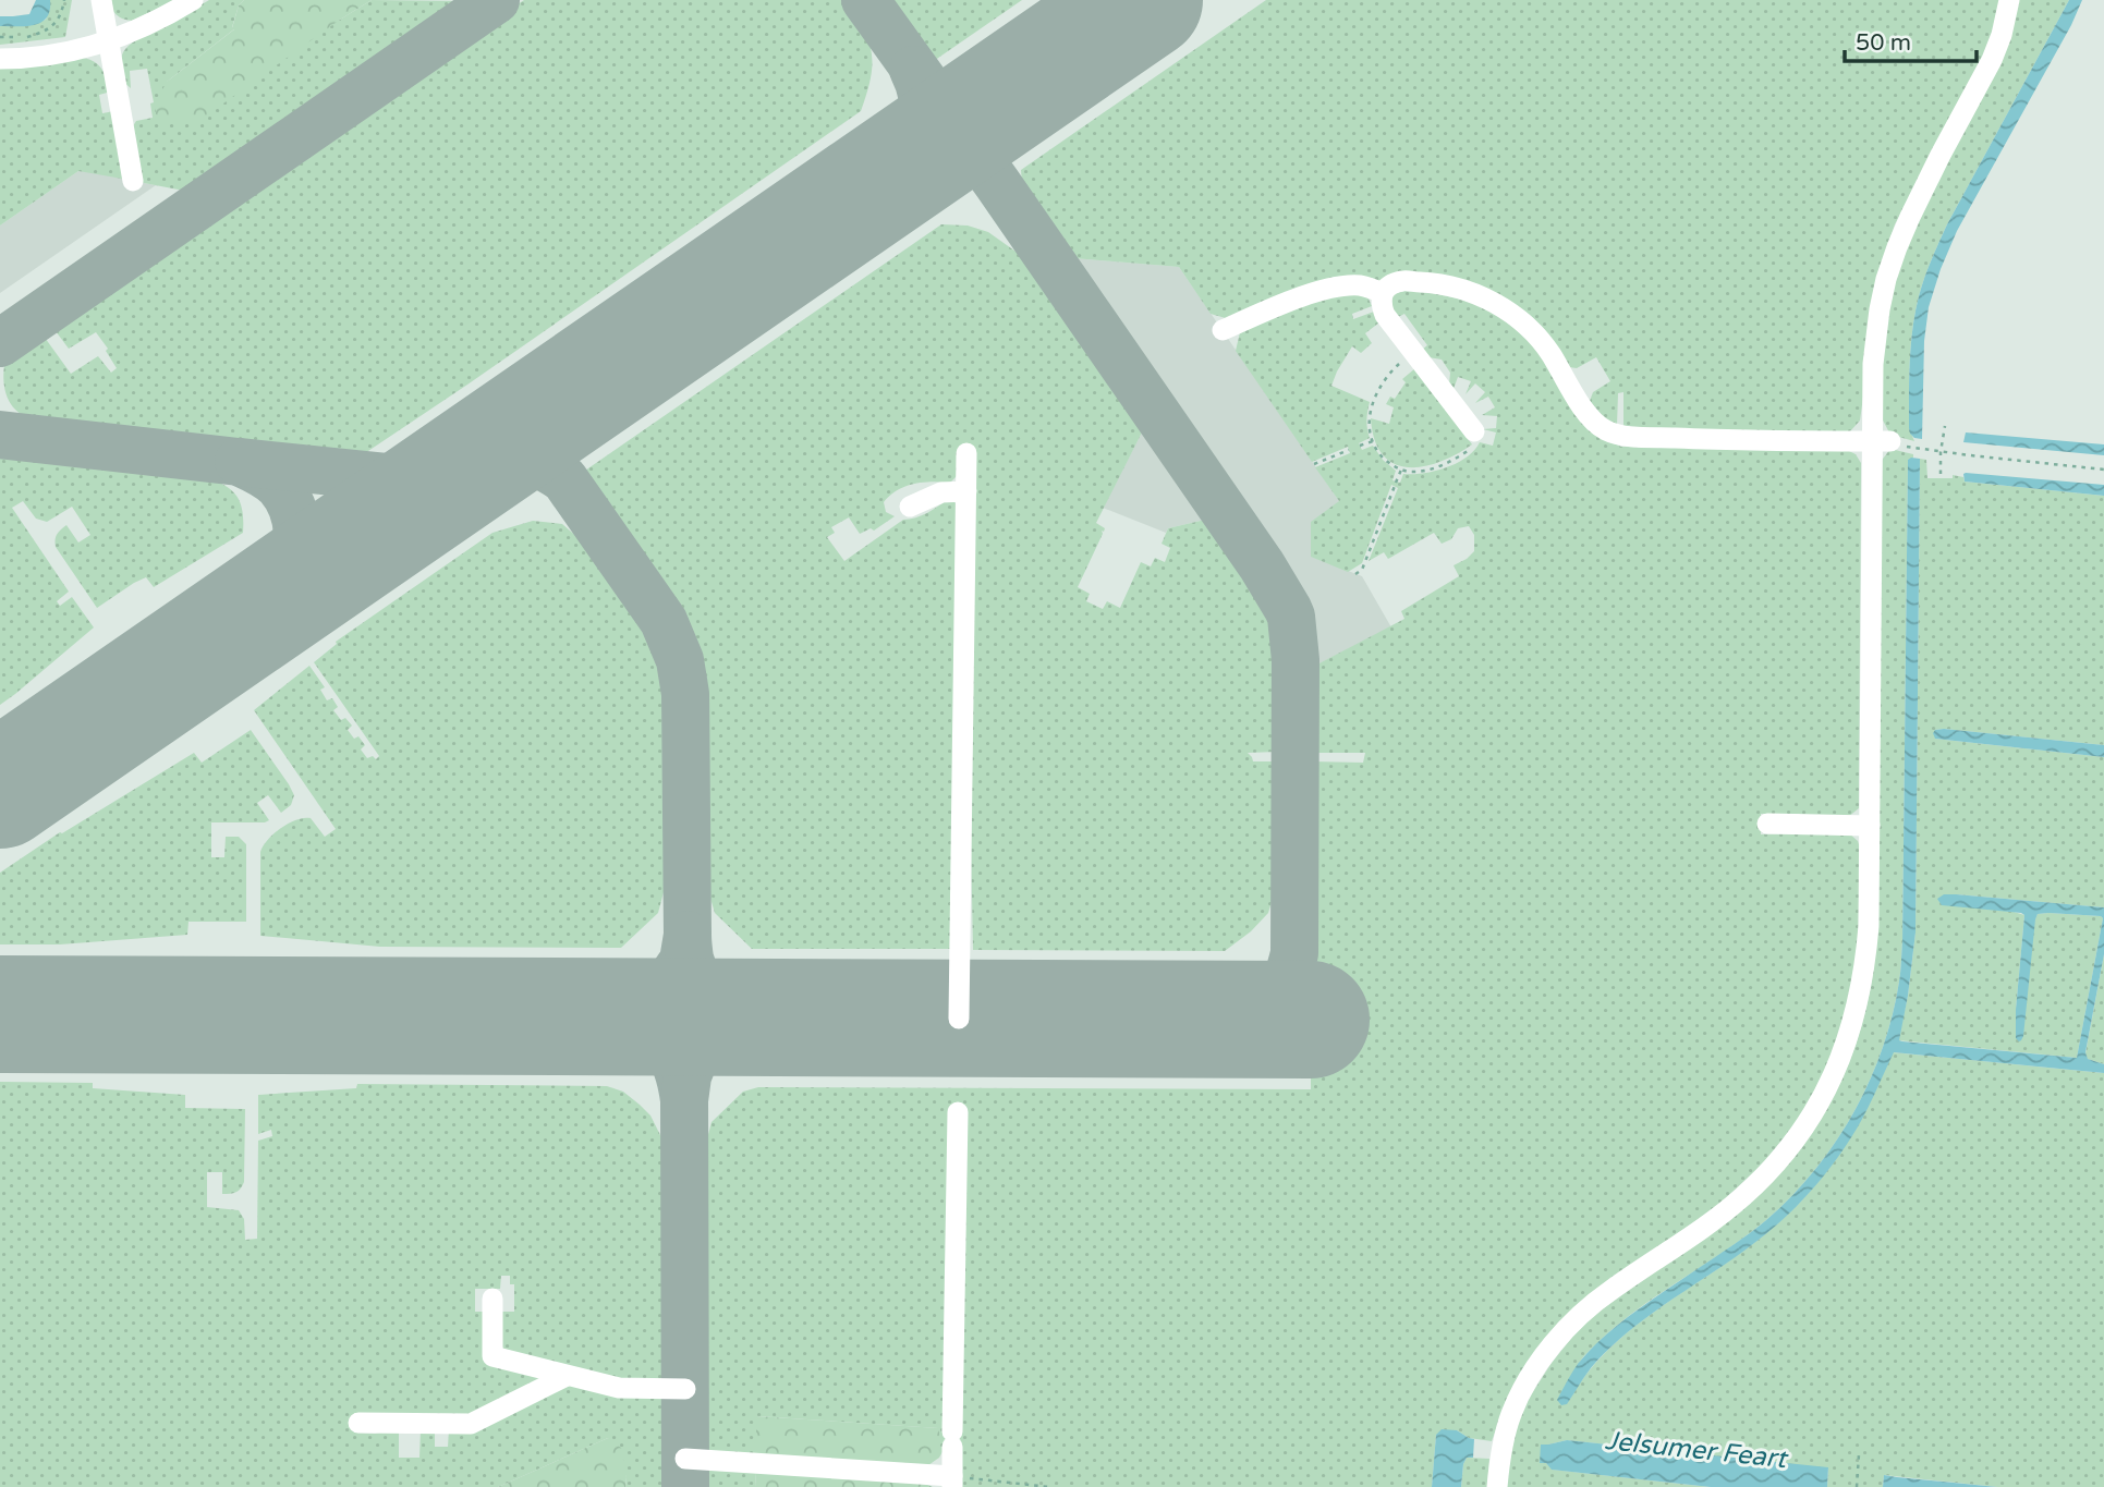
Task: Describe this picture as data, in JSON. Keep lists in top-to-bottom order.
{
  "water": ["Jelsumer Feart"],
  "scale_bar": "50 m"
}
